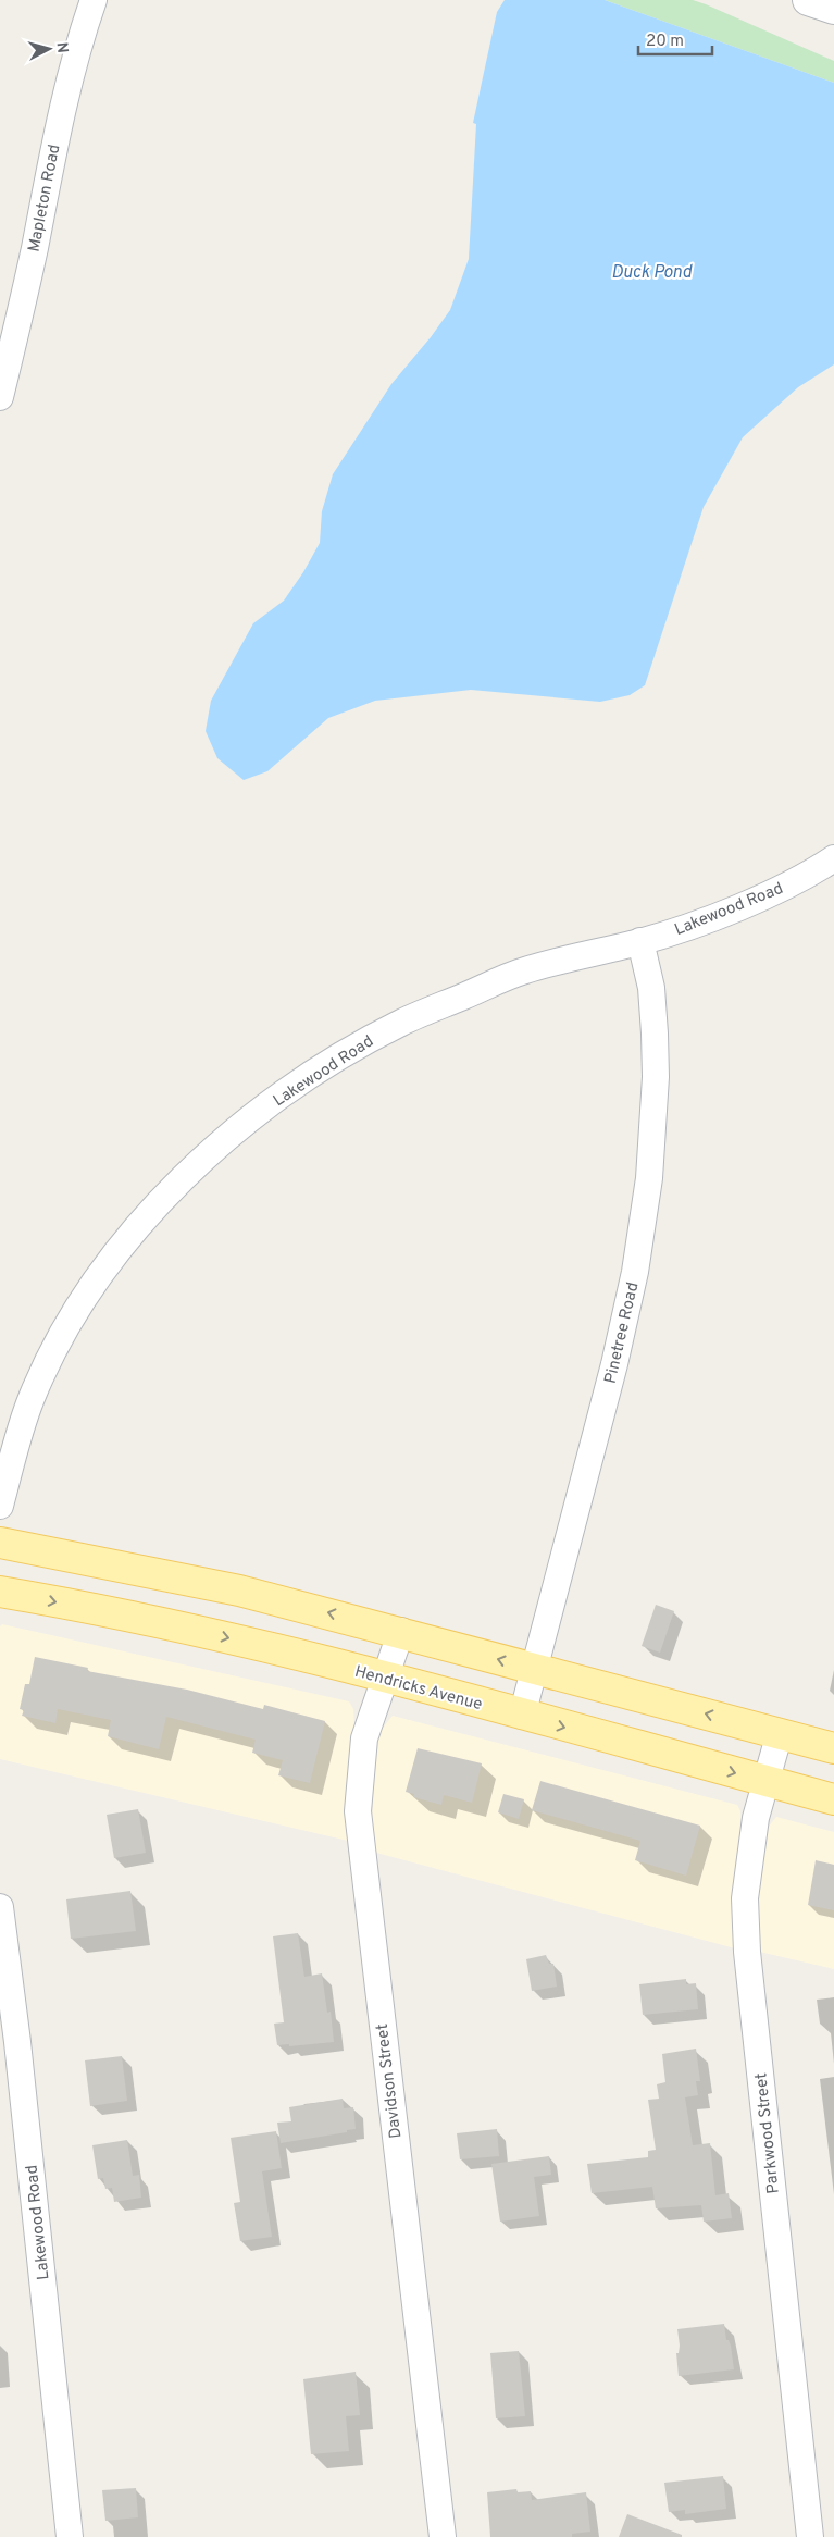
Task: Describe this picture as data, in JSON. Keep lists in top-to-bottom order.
{
  "streets": {
    "main road": ["Hendricks Avenue"],
    "street": [
      "Mapleton Road",
      "Lakewood Road",
      "Pinetree Road",
      "Davidson Street",
      "Parkwood Street"
    ]
  },
  "crossings": [
    ["Lakewood Road", "Pinetree Road"],
    ["Pinetree Road", "Hendricks Avenue"],
    ["Hendricks Avenue", "Davidson Street"],
    ["Hendricks Avenue", "Parkwood Street"]
  ],
  "water": ["Duck Pond"],
  "scale_bar": "20 m",
  "north": "right"
}
